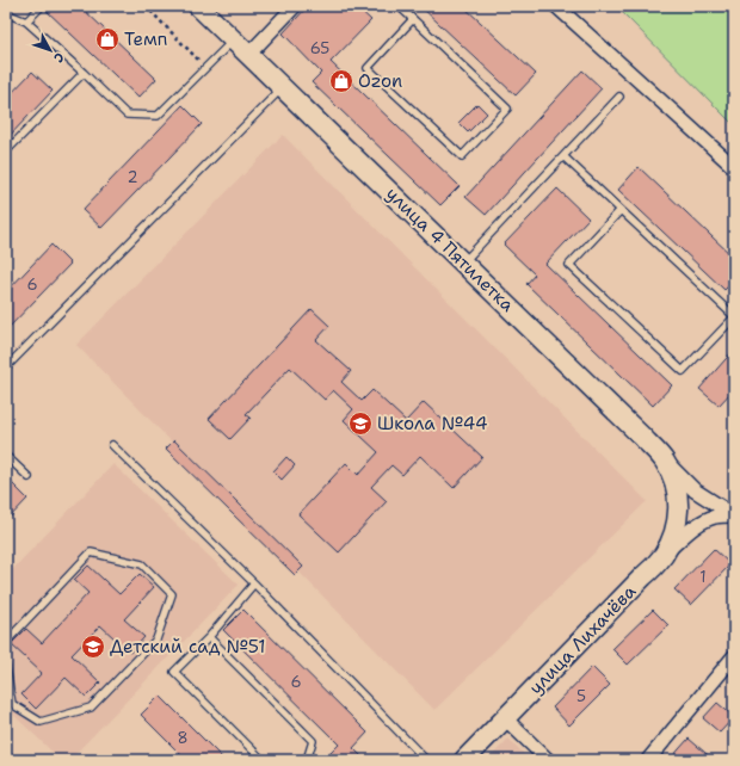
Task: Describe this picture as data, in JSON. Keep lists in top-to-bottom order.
{
  "streets": {
    "main road": ["улица 4 Пятилетка", "улица Лихачёва"]
  },
  "crossings": [
    ["улица 4 Пятилетка", "улица Лихачёва"]
  ],
  "places": {
    "shop": ["Темп", "Ozon"],
    "school or university": ["Школа №44", "Детский сад №51"]
  },
  "house_numbers": [
    "65",
    "2",
    "6",
    "1",
    "6",
    "5",
    "8"
  ],
  "north": "bottom right"
}
